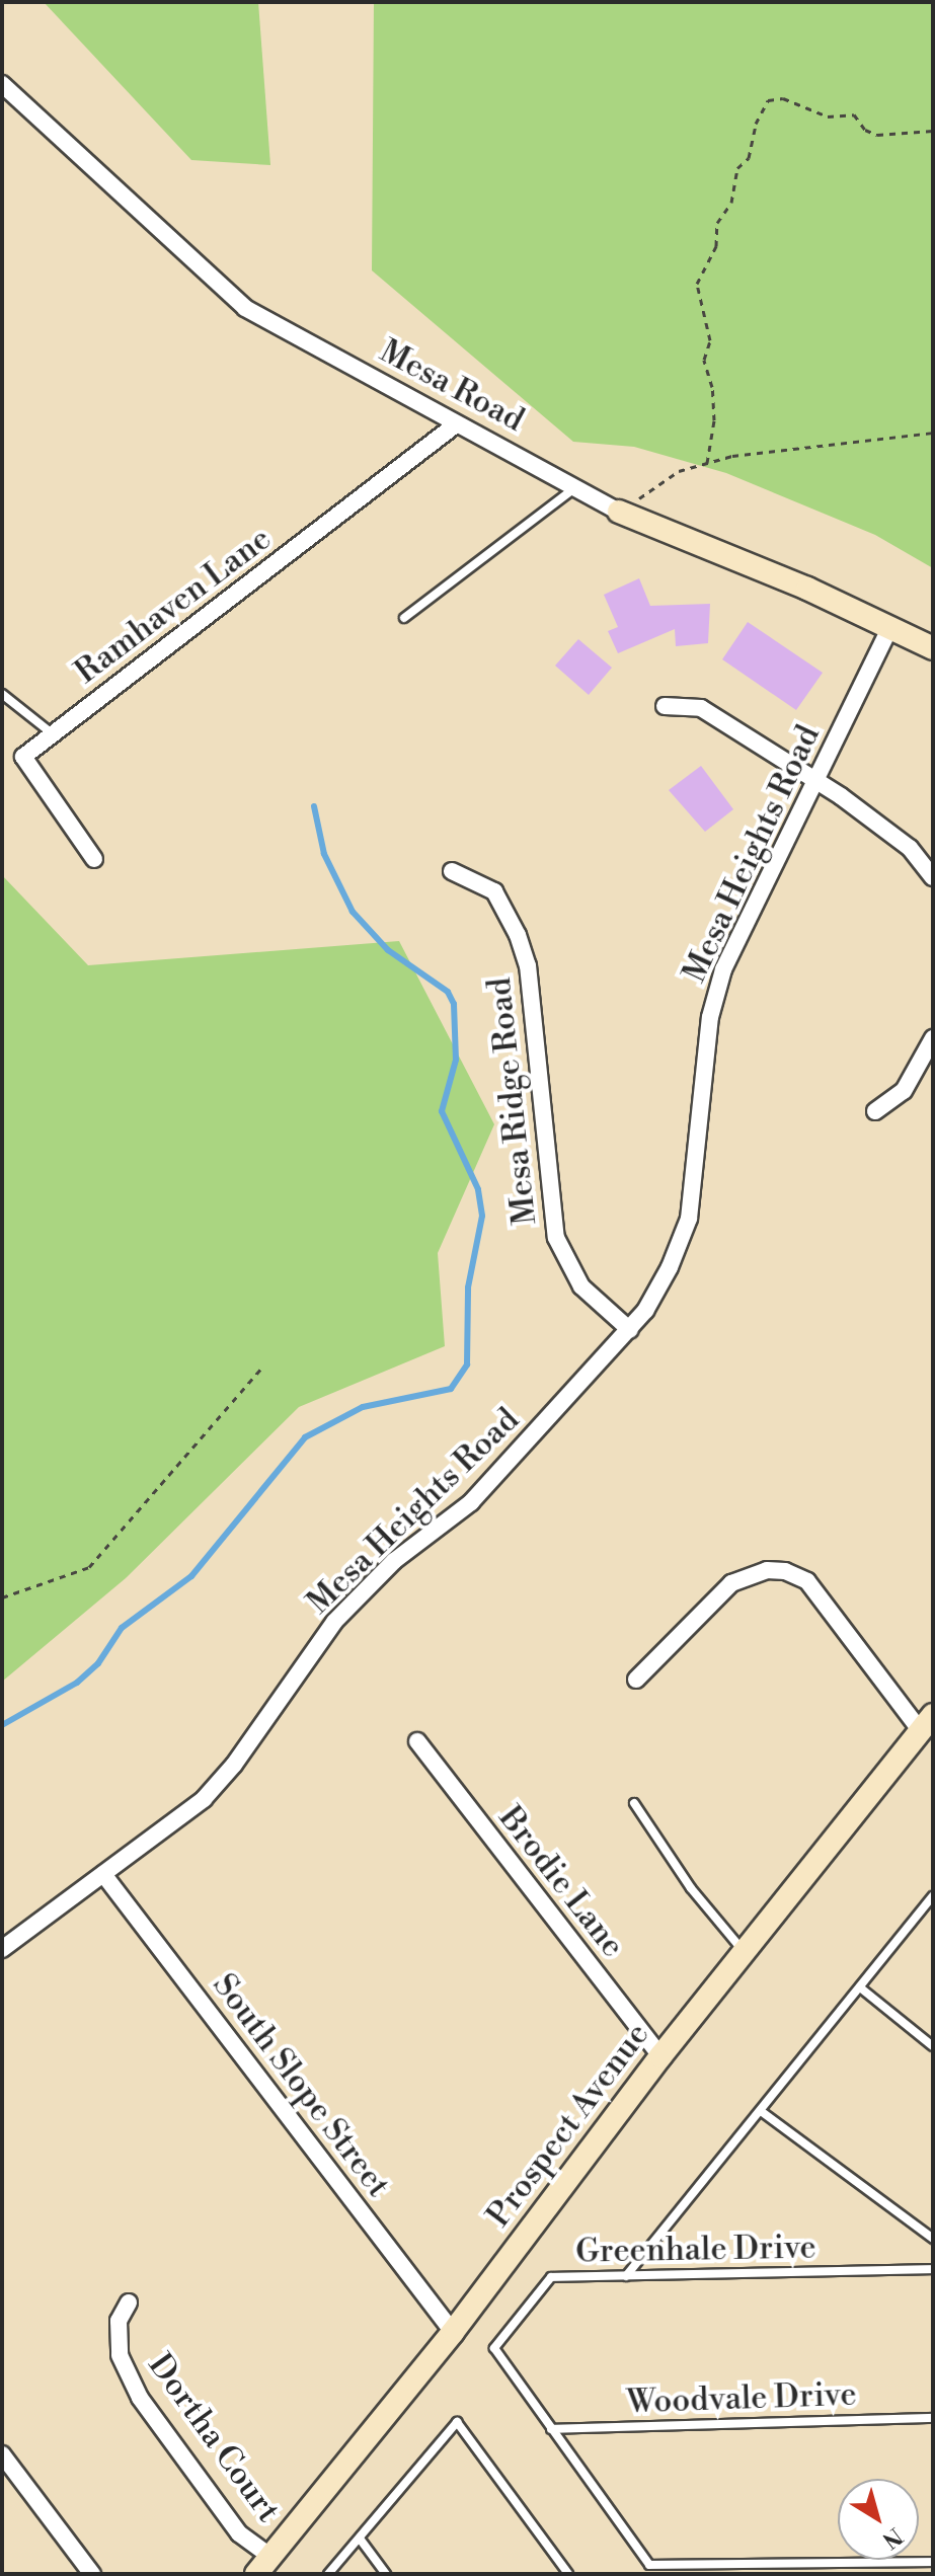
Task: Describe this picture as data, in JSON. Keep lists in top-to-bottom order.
{
  "streets": {
    "street": [
      "Mesa Road",
      "Ramhaven Lane",
      "Mesa Heights Road",
      "Mesa Ridge Road",
      "Brodie Lane",
      "South Slope Street",
      "Prospect Avenue",
      "Dortha Court"
    ],
    "lane": ["Greenhale Drive", "Woodvale Drive"]
  },
  "crossings": [
    ["Mesa Road", "Ramhaven Lane"],
    ["Mesa Road", "Mesa Heights Road"],
    ["Mesa Heights Road", "Mesa Ridge Road"],
    ["Mesa Heights Road", "South Slope Street"],
    ["Brodie Lane", "Prospect Avenue"],
    ["South Slope Street", "Prospect Avenue"],
    ["Prospect Avenue", "Dortha Court"],
    ["Greenhale Drive", "Woodvale Drive"]
  ],
  "north": "bottom right"
}
